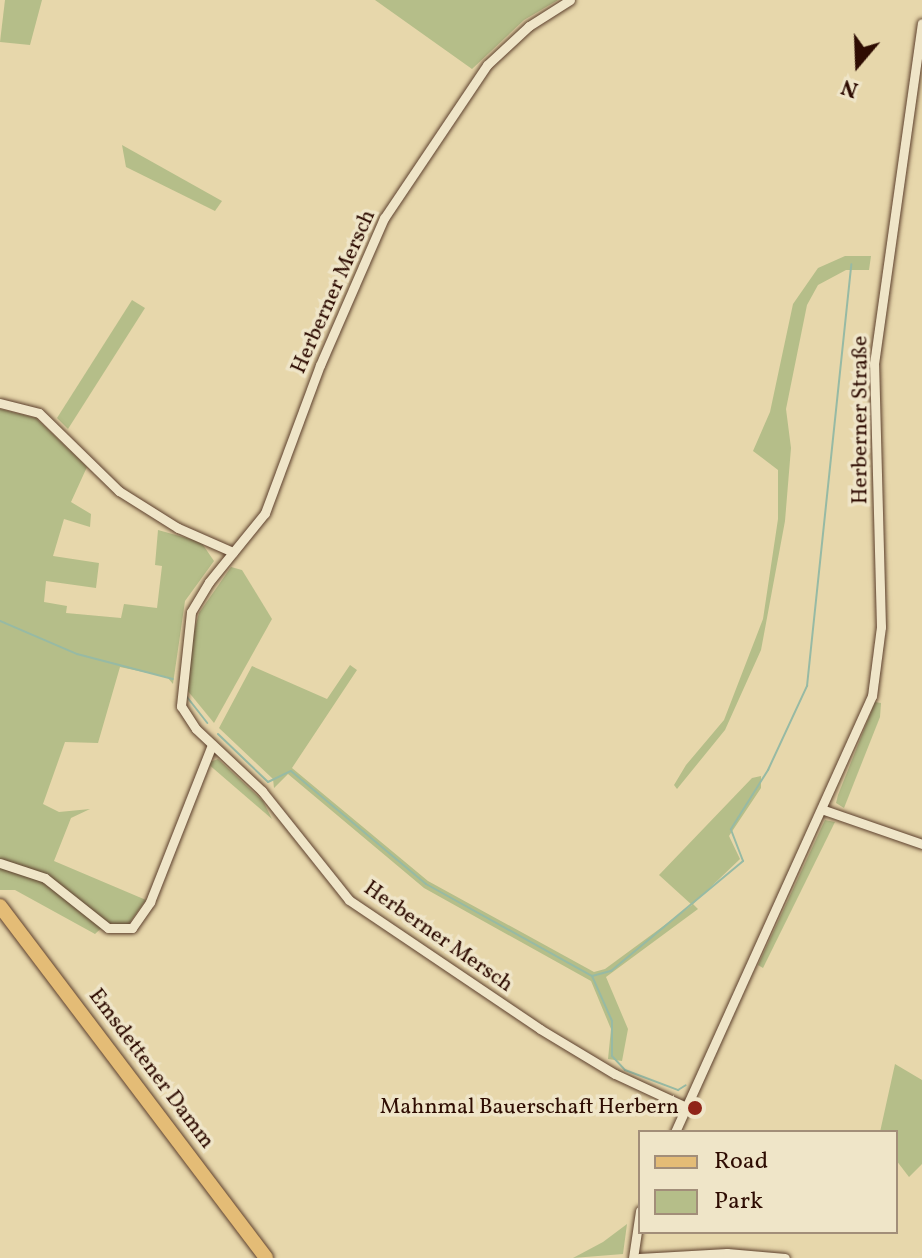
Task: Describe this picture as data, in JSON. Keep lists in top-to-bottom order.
{
  "streets": {
    "main road": ["Emsdettener Damm"],
    "street": ["Herberner Mersch", "Herberner Straße"]
  },
  "crossings": [
    ["Herberner Mersch", "Herberner Straße"]
  ],
  "places": ["Mahnmal Bauerschaft Herbern"],
  "legend": ["Road", "Park"],
  "north": "bottom"
}
